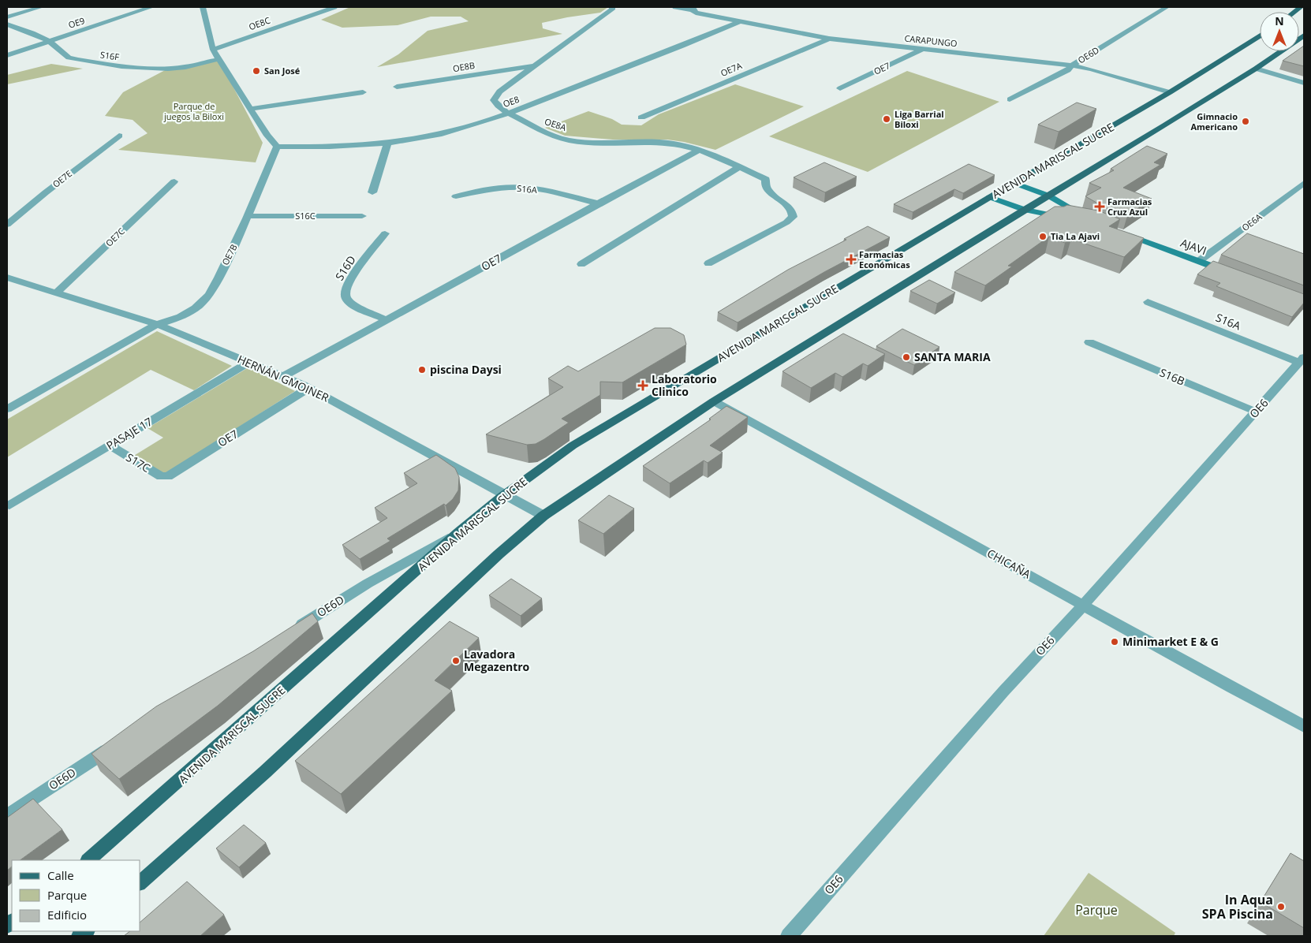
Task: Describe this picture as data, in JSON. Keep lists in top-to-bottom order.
{
  "streets": {
    "main road": ["AVENIDA MARISCAL SUCRE"],
    "street": [
      "OE9",
      "OE8C",
      "CARAPUNGO",
      "OE6D",
      "S16F",
      "OE8B",
      "OE7",
      "OE7A",
      "OE8",
      "OE8A",
      "OE7E",
      "S16A",
      "S16C",
      "OE6A",
      "OE7C",
      "AJAVI",
      "OE7B",
      "S16D",
      "S16B",
      "HERNÁN GMOINER",
      "OE6",
      "PASAJE 17",
      "S17C",
      "CHICAÑA"
    ]
  },
  "crossings": [
    ["OE9", "S16F"],
    ["CARAPUNGO", "OE6D"],
    ["CARAPUNGO", "OE7"],
    ["CARAPUNGO", "OE7A"],
    ["CARAPUNGO", "OE8"],
    ["CARAPUNGO", "AVENIDA MARISCAL SUCRE"],
    ["OE6D", "AVENIDA MARISCAL SUCRE"],
    ["OE8B", "OE8A"],
    ["OE7", "OE8A"],
    ["OE7", "S16A"],
    ["OE7", "S16D"],
    ["OE7", "HERNÁN GMOINER"],
    ["OE7", "S17C"],
    ["OE8", "OE8A"],
    ["OE8", "OE7B"],
    ["AVENIDA MARISCAL SUCRE", "HERNÁN GMOINER"],
    ["S16A", "OE6"],
    ["S16C", "OE7B"],
    ["OE6A", "AJAVI"],
    ["OE7C", "HERNÁN GMOINER"],
    ["OE7B", "HERNÁN GMOINER"],
    ["S16B", "OE6"],
    ["HERNÁN GMOINER", "PASAJE 17"],
    ["OE6", "CHICAÑA"],
    ["PASAJE 17", "S17C"]
  ],
  "parks": ["Parque de juegos la Biloxi", "Parque"],
  "places": {
    "other": [
      "San José",
      "Liga Barrial Biloxi",
      "Gimnacio Americano",
      "Tia La Ajavi",
      "SANTA MARIA",
      "piscina Daysi",
      "Minimarket E & G",
      "Lavadora Megazentro",
      "In Aqua SPA Piscina"
    ],
    "health": ["Farmacias Cruz Azul", "Farmacias Económicas", "Laboratorio Clinico"]
  },
  "legend": ["Calle", "Parque", "Edificio"],
  "north": "top"
}
